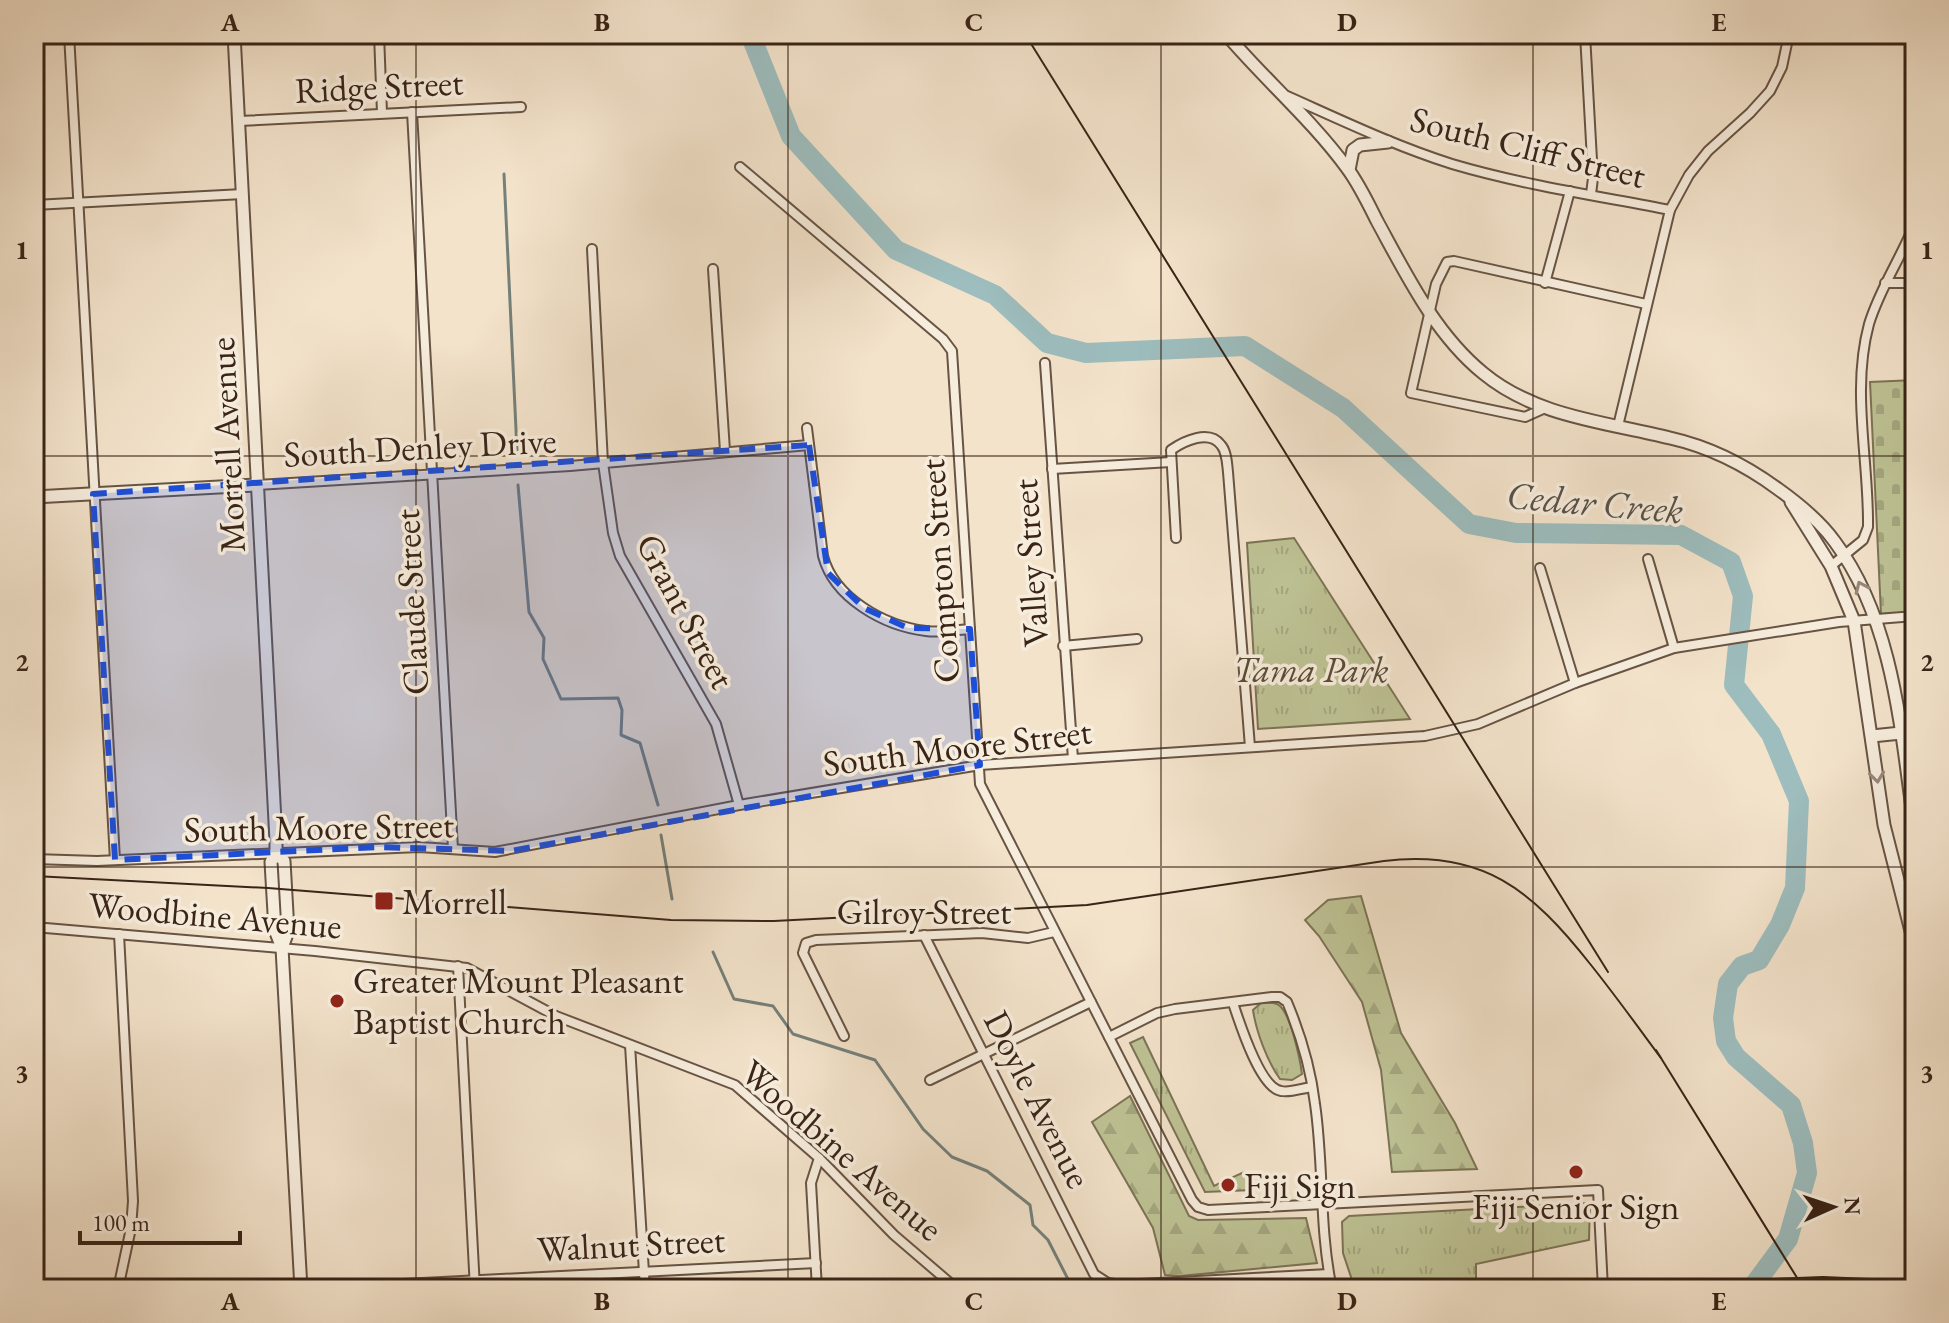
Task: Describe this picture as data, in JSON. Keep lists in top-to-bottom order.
{
  "streets": {
    "street": [
      "Ridge Street",
      "South Cliff Street",
      "Morrell Avenue",
      "South Denley Drive",
      "Valley Street",
      "Compton Street",
      "Claude Street",
      "Grant Street",
      "South Moore Street",
      "Gilroy Street",
      "Woodbine Avenue",
      "Doyle Avenue",
      "Walnut Street"
    ]
  },
  "crossings": [
    ["Ridge Street", "Morrell Avenue"],
    ["Ridge Street", "Claude Street"],
    ["Morrell Avenue", "South Denley Drive"],
    ["Morrell Avenue", "South Moore Street"],
    ["Morrell Avenue", "Woodbine Avenue"],
    ["Morrell Avenue", "Walnut Street"],
    ["South Denley Drive", "Claude Street"],
    ["South Denley Drive", "Grant Street"],
    ["Valley Street", "South Moore Street"],
    ["Compton Street", "South Moore Street"],
    ["Compton Street", "Gilroy Street"],
    ["Claude Street", "South Moore Street"],
    ["Grant Street", "South Moore Street"],
    ["Gilroy Street", "Doyle Avenue"]
  ],
  "water": ["Cedar Creek"],
  "parks": ["Tama Park"],
  "places": {
    "transit": ["Morrell"],
    "other": ["Greater Mount Pleasant Baptist Church", "Fiji Senior Sign", "Fiji Sign"]
  },
  "scale_bar": "100 m",
  "north": "right",
  "grid": {
    "columns": [
      "A",
      "B",
      "C",
      "D",
      "E"
    ],
    "rows": ["1", "2", "3"]
  }
}
